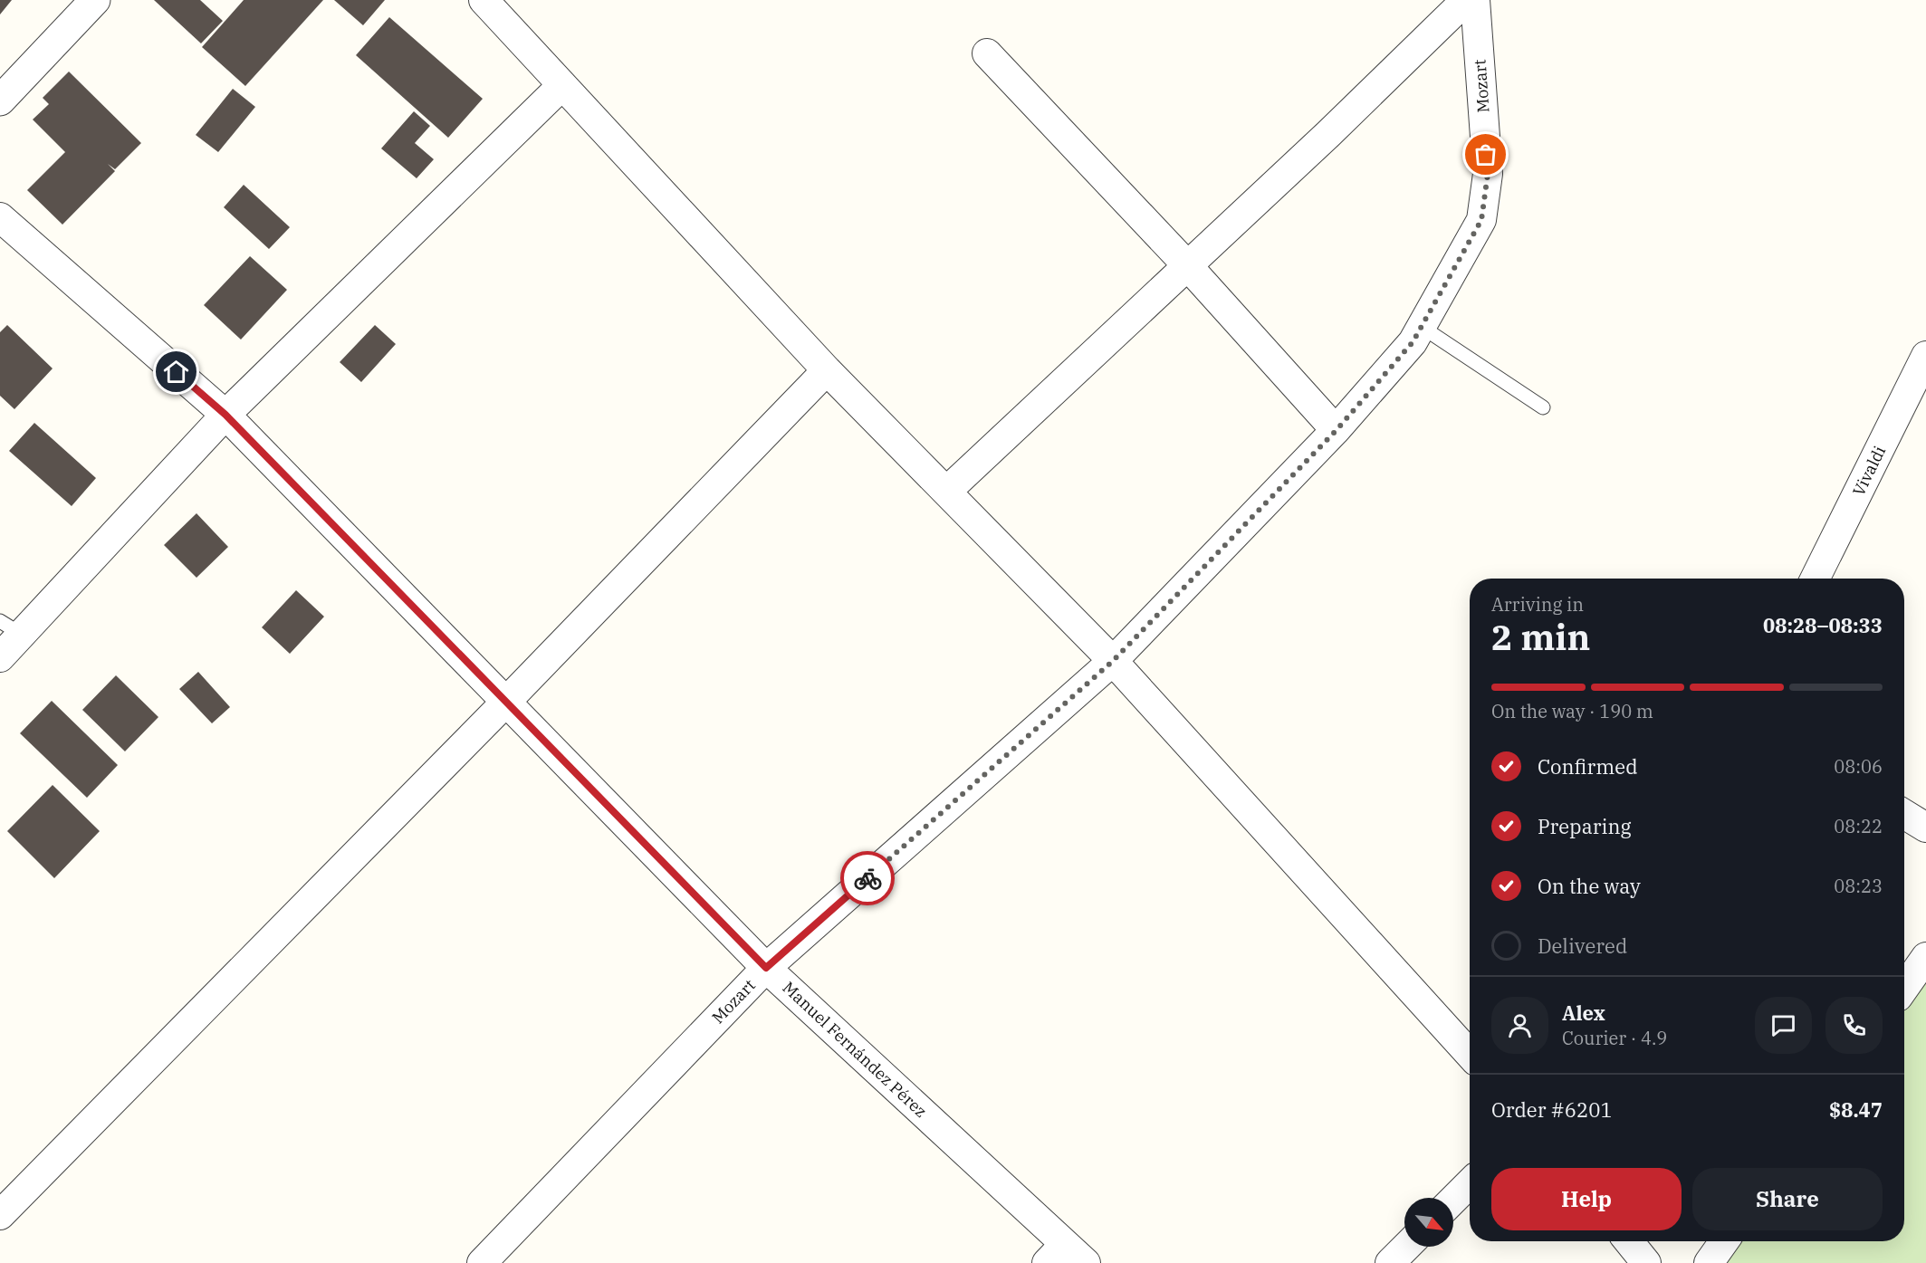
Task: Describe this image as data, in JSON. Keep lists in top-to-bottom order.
{
  "streets": {
    "street": ["Mozart", "Vivaldi", "Manuel Fernández Pérez"]
  },
  "crossings": [
    ["Mozart", "Manuel Fernández Pérez"]
  ],
  "north": "bottom right",
  "page": {
    "heading": ["2 min", "Arriving in", "08:28–08:33"],
    "panel": [
      "Alex",
      "Courier · 4.9",
      "Order #6201",
      "$8.47"
    ],
    "bar": "On the way · 190 m",
    "list": [
      ["Confirmed", "08:06"],
      ["Preparing", "08:22"],
      ["On the way", "08:23"],
      "Delivered"
    ],
    "buttons": ["Help", "Share"]
  }
}
